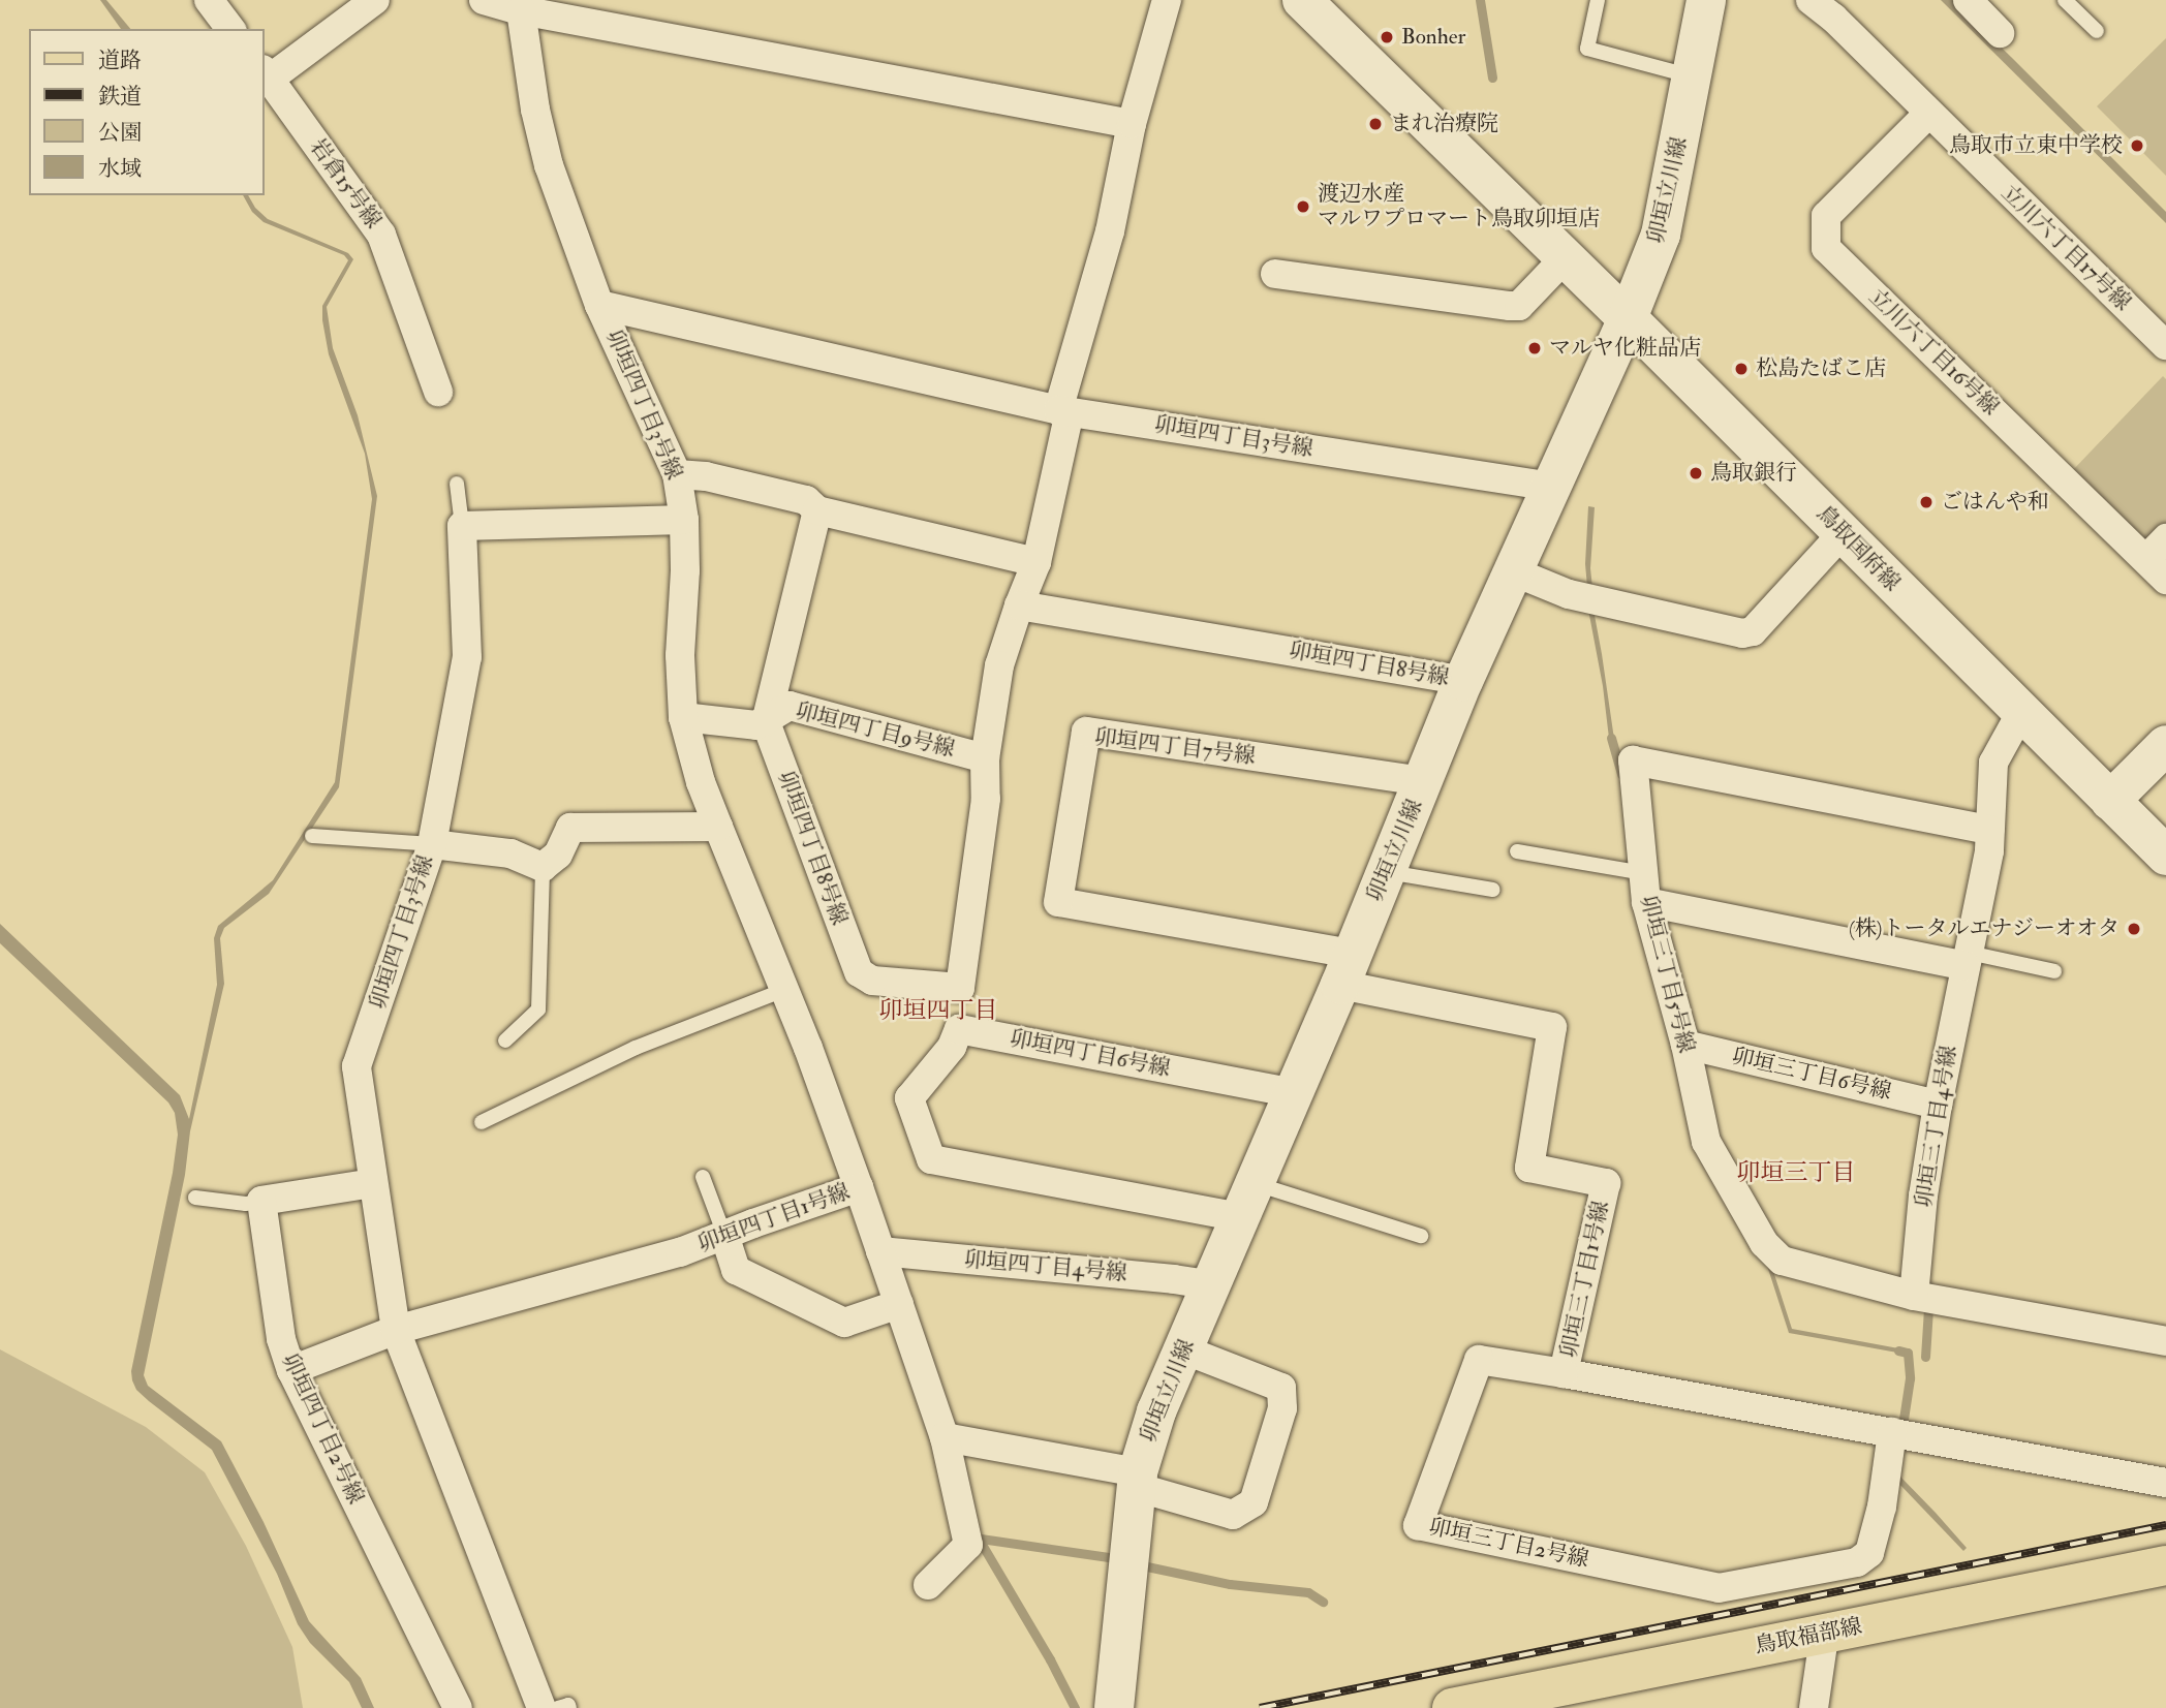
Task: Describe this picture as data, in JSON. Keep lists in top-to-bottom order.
{
  "streets": {
    "main road": ["鳥取福部線"],
    "street": [
      "岩倉15号線",
      "卯垣立川線",
      "立川六丁目17号線",
      "立川六丁目16号線",
      "卯垣四丁目3号線",
      "鳥取国府線",
      "卯垣四丁目8号線",
      "卯垣四丁目9号線",
      "卯垣四丁目7号線",
      "卯垣三丁目5号線",
      "卯垣四丁目6号線",
      "卯垣三丁目6号線",
      "卯垣三丁目4号線",
      "卯垣四丁目1号線",
      "卯垣四丁目4号線",
      "卯垣三丁目1号線",
      "卯垣四丁目2号線",
      "卯垣三丁目2号線"
    ]
  },
  "crossings": [
    ["卯垣立川線", "卯垣四丁目3号線"],
    ["卯垣立川線", "鳥取国府線"],
    ["卯垣立川線", "卯垣四丁目8号線"],
    ["卯垣立川線", "卯垣四丁目7号線"],
    ["卯垣立川線", "卯垣四丁目6号線"],
    ["卯垣立川線", "卯垣四丁目4号線"],
    ["卯垣立川線", "卯垣三丁目1号線"],
    ["立川六丁目17号線", "立川六丁目16号線"],
    ["卯垣四丁目3号線", "卯垣四丁目9号線"],
    ["卯垣四丁目3号線", "卯垣四丁目1号線"],
    ["鳥取国府線", "卯垣三丁目4号線"],
    ["卯垣四丁目8号線", "卯垣四丁目9号線"],
    ["卯垣四丁目7号線", "卯垣三丁目1号線"],
    ["卯垣三丁目5号線", "卯垣三丁目6号線"],
    ["卯垣三丁目5号線", "卯垣三丁目4号線"],
    ["卯垣三丁目6号線", "卯垣三丁目4号線"],
    ["卯垣四丁目1号線", "卯垣四丁目4号線"],
    ["卯垣四丁目1号線", "卯垣四丁目2号線"],
    ["卯垣三丁目1号線", "卯垣三丁目2号線"]
  ],
  "districts": ["卯垣四丁目", "卯垣三丁目"],
  "places": [
    "Bonher",
    "まれ治療院",
    "鳥取市立東中学校",
    "渡辺水産 マルワプロマート鳥取卯垣店",
    "マルヤ化粧品店",
    "松島たばこ店",
    "鳥取銀行",
    "ごはんや和",
    "(株)トータルエナジーオオタ"
  ],
  "legend": [
    "道路",
    "鉄道",
    "公園",
    "水域"
  ]
}
